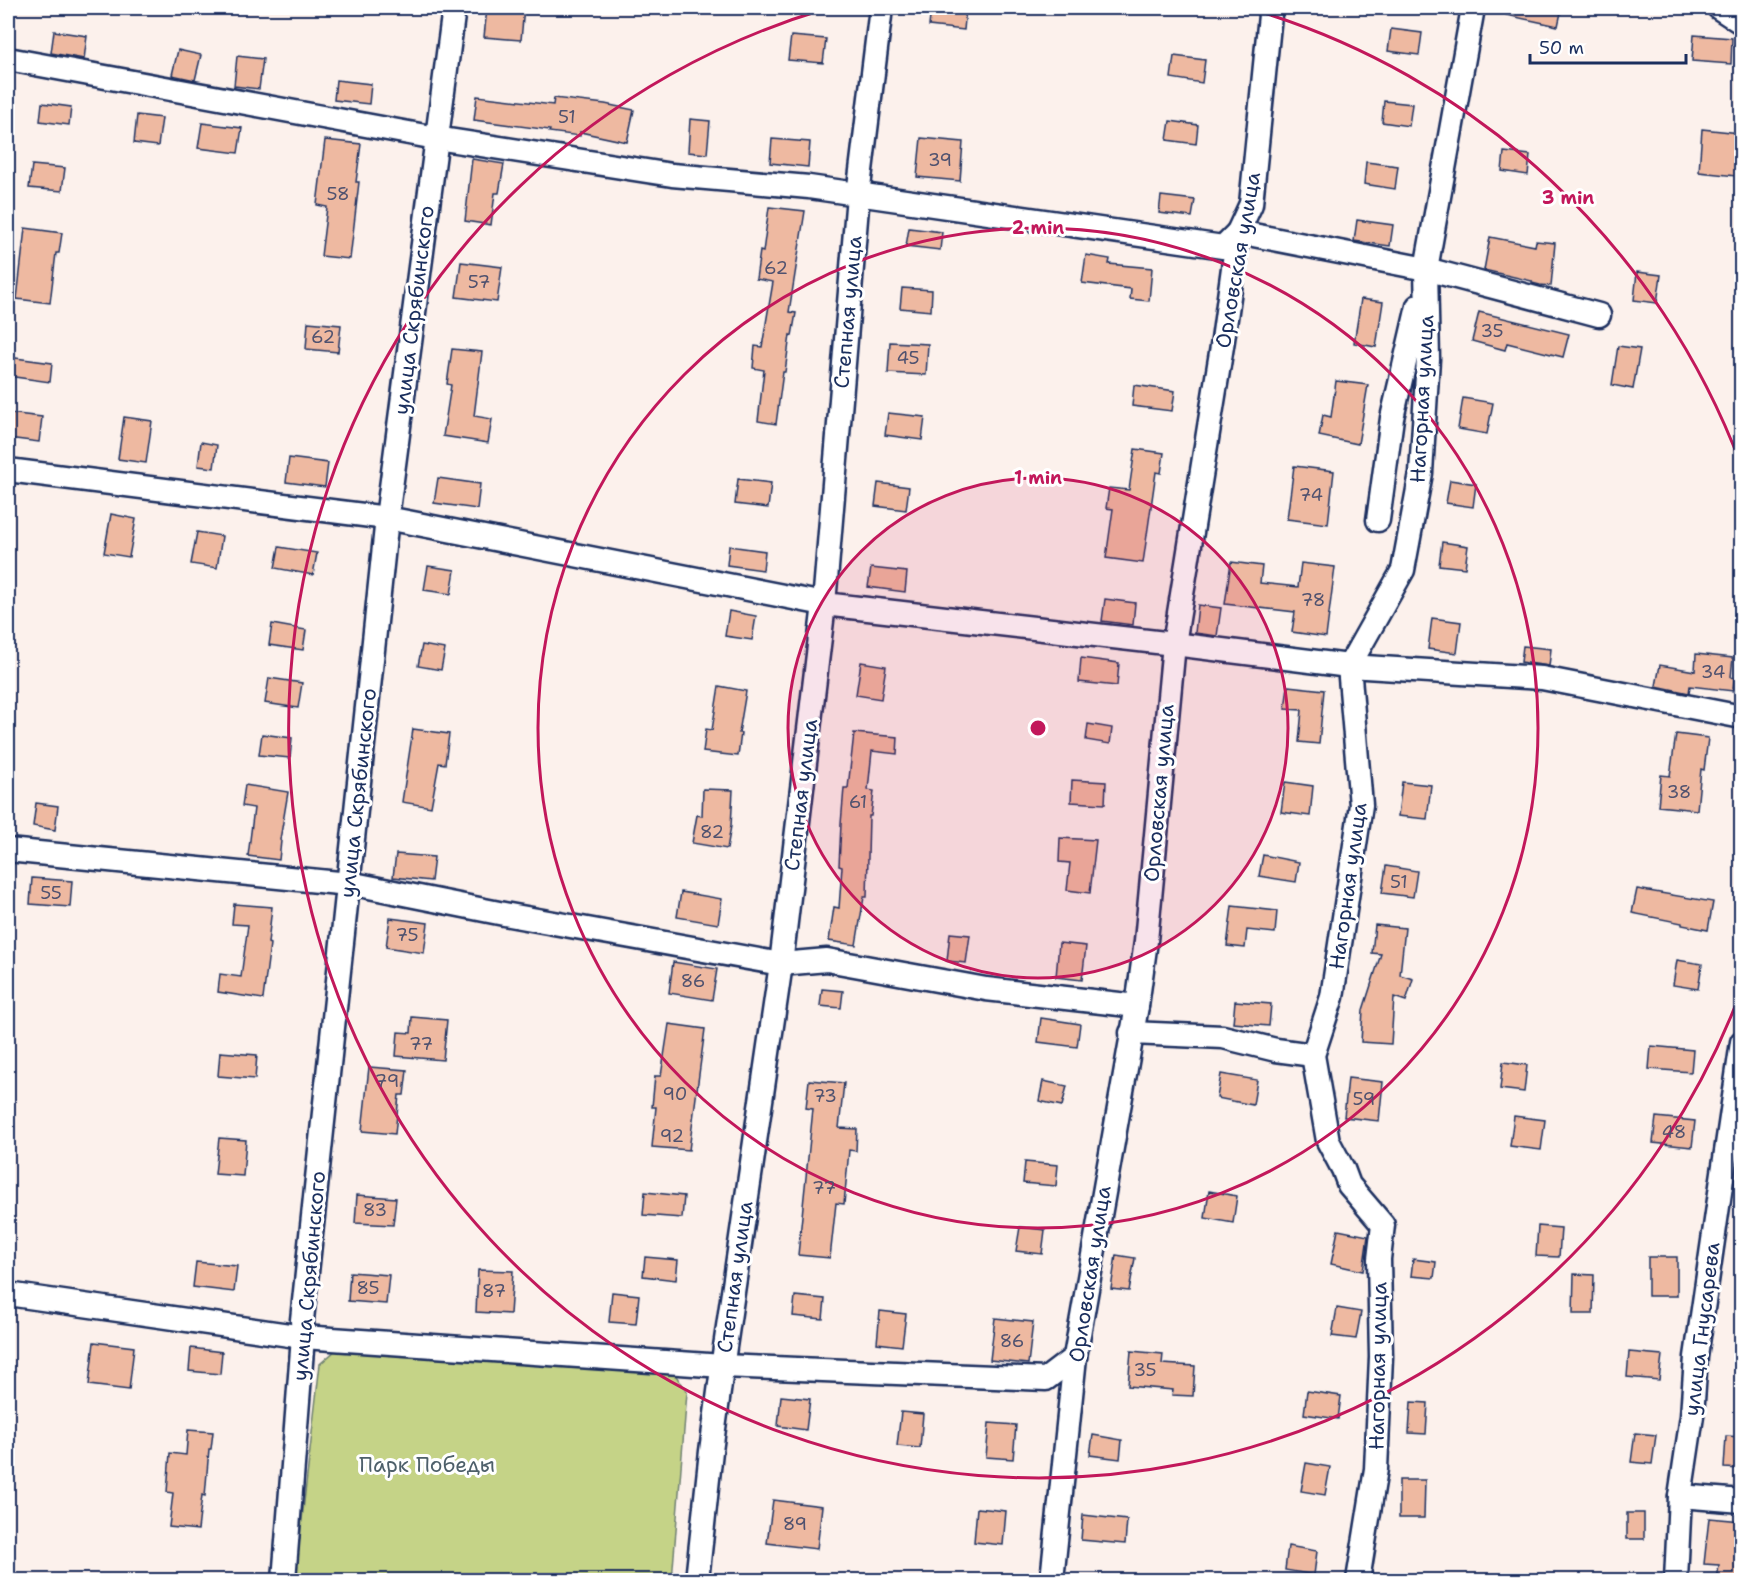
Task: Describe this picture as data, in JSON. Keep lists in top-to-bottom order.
{
  "streets": {
    "street": [
      "Орловская улица",
      "улица Скрябинского",
      "Степная улица",
      "Нагорная улица",
      "улица Гнусарева"
    ]
  },
  "parks": ["Парк Победы"],
  "house_numbers": [
    "51",
    "39",
    "58",
    "62",
    "57",
    "35",
    "62",
    "45",
    "74",
    "78",
    "34",
    "38",
    "61",
    "82",
    "51",
    "55",
    "75",
    "86",
    "77",
    "79",
    "90",
    "73",
    "59",
    "48",
    "92",
    "77",
    "83",
    "85",
    "87",
    "86",
    "35",
    "89"
  ],
  "scale_bar": "50 m",
  "rings": ["3 min", "2 min", "1 min"]
}
